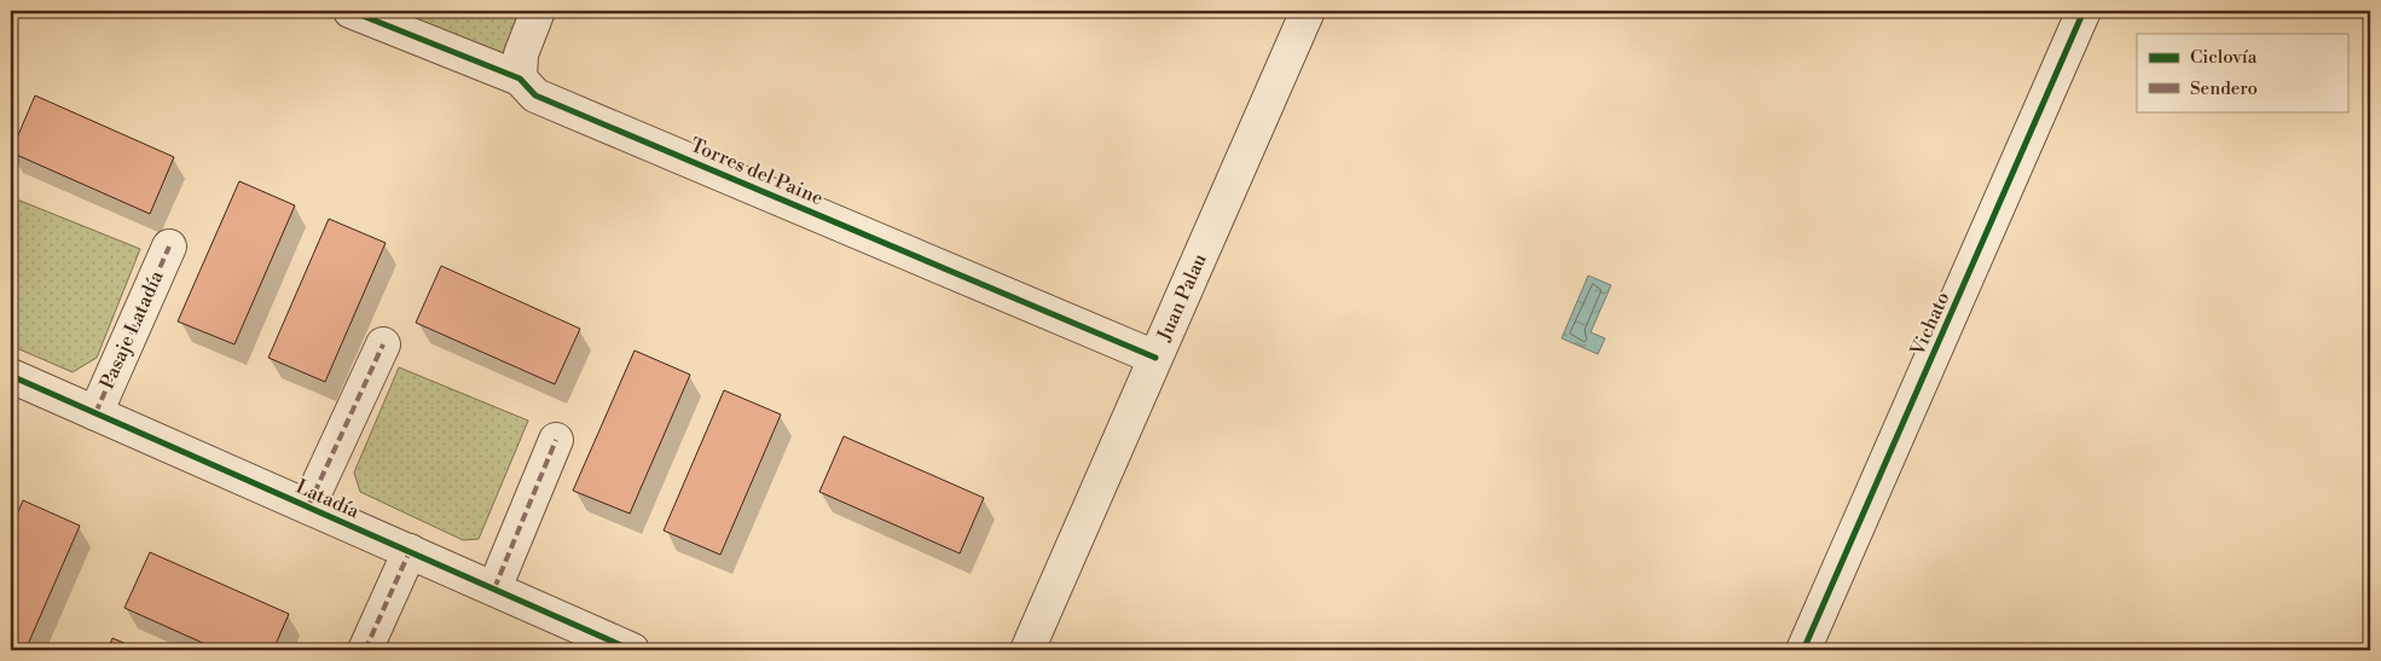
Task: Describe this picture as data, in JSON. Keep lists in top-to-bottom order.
{
  "streets": {
    "street": [
      "Torres del Paine",
      "Juan Palau",
      "Vichato",
      "Pasaje Latadía",
      "Latadía"
    ]
  },
  "crossings": [
    ["Torres del Paine", "Juan Palau"],
    ["Pasaje Latadía", "Latadía"]
  ],
  "legend": ["Ciclovía", "Sendero"]
}
